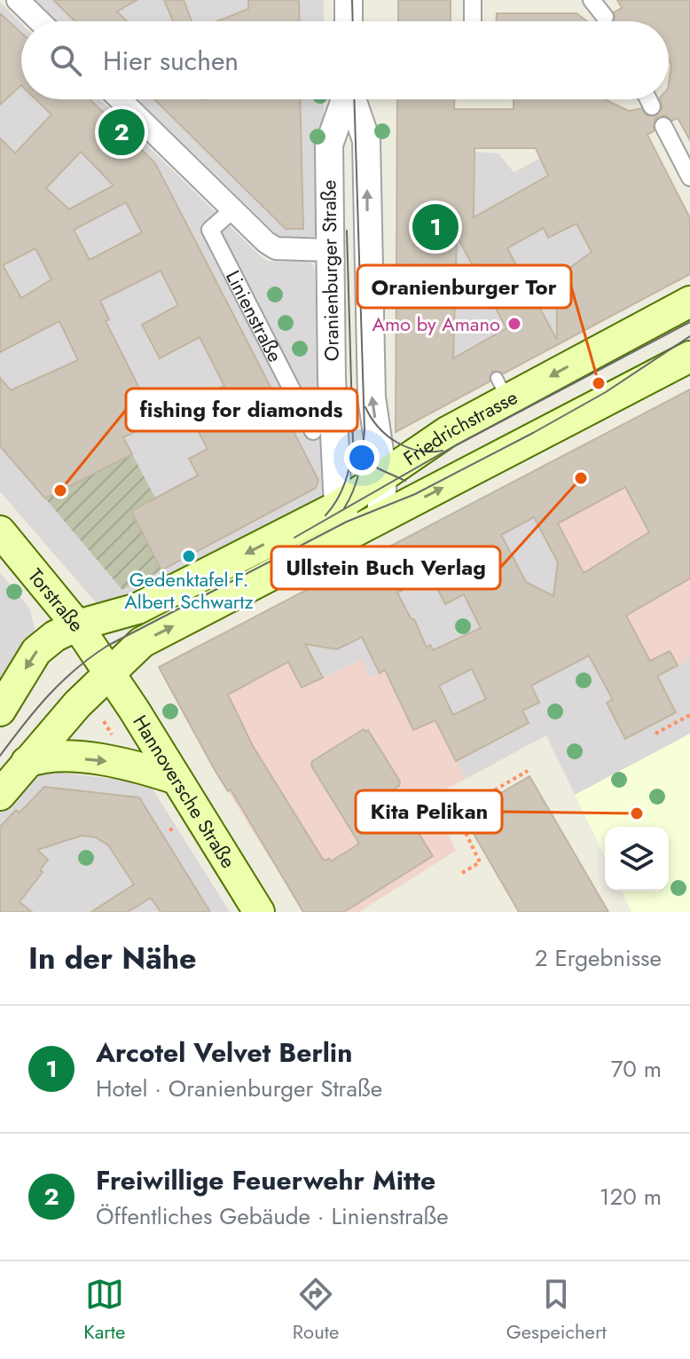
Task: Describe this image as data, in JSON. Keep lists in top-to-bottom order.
{
  "streets": {
    "main road": ["Friedrichstrasse", "Torstraße", "Hannoversche Straße"],
    "street": ["Oranienburger Straße", "Linienstraße"]
  },
  "crossings": [
    ["Oranienburger Straße", "Friedrichstrasse"],
    ["Friedrichstrasse", "Torstraße"],
    ["Friedrichstrasse", "Hannoversche Straße"],
    ["Torstraße", "Hannoversche Straße"]
  ],
  "places": [
    "Amo by Amano",
    "Oranienburger Tor",
    "Ullstein Buch Verlag",
    "fishing for diamonds",
    "Gedenktafel F. Albert Schwartz",
    "Kita Pelikan"
  ],
  "page": {
    "search": "Hier suchen",
    "pins": ["2", "1"],
    "heading": ["In der Nähe", "2 Ergebnisse"],
    "list": [
      {
        "mark": "1",
        "name": "Arcotel Velvet Berlin",
        "note": "Hotel · Oranienburger Straße",
        "value": "70 m"
      },
      {
        "mark": "2",
        "name": "Freiwillige Feuerwehr Mitte",
        "note": "Öffentliches Gebäude · Linienstraße",
        "value": "120 m"
      }
    ],
    "nav": ["Karte", "Route", "Gespeichert"]
  }
}
